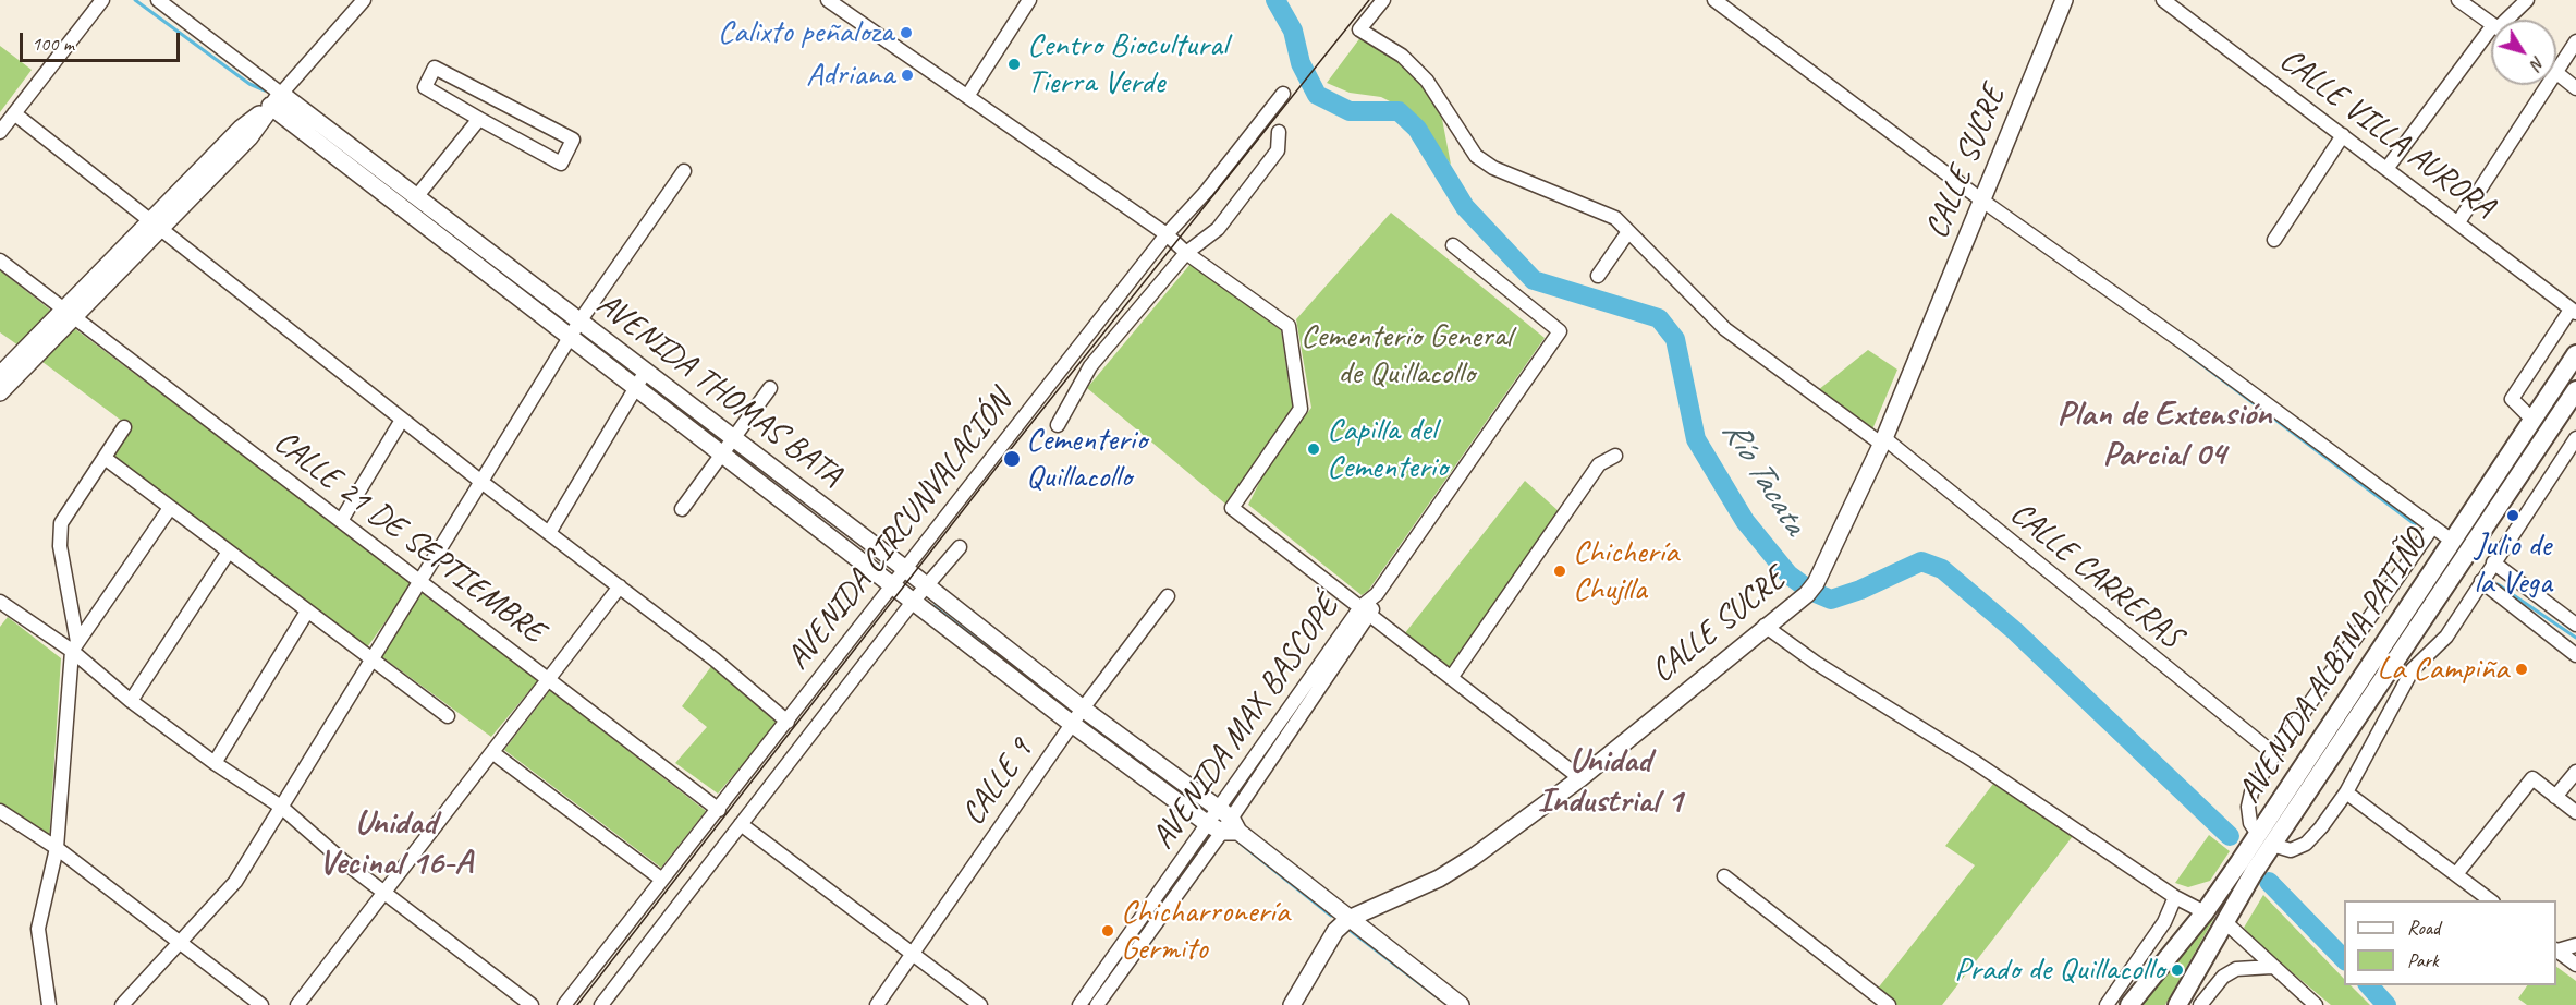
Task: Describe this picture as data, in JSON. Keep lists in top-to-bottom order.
{
  "streets": {
    "highway": ["AVENIDA ALBINA PATIÑO"],
    "main road": ["CALLE SUCRE", "AVENIDA THOMAS BATA"],
    "street": [
      "CALLE VILLA AURORA",
      "AVENIDA CIRCUNVALACIÓN",
      "CALLE 21 DE SEPTIEMBRE",
      "CALLE CARRERAS",
      "AVENIDA MAX BASCOPÉ",
      "CALLE 9"
    ]
  },
  "crossings": [
    ["CALLE SUCRE", "AVENIDA THOMAS BATA"],
    ["CALLE SUCRE", "CALLE CARRERAS"],
    ["AVENIDA THOMAS BATA", "AVENIDA CIRCUNVALACIÓN"],
    ["AVENIDA THOMAS BATA", "AVENIDA MAX BASCOPÉ"],
    ["AVENIDA THOMAS BATA", "CALLE 9"],
    ["AVENIDA CIRCUNVALACIÓN", "CALLE 21 DE SEPTIEMBRE"]
  ],
  "districts": ["Plan de Extensión Parcial 04", "Unidad Industrial 1", "Unidad Vecinal 16-A"],
  "water": ["Río Tacata"],
  "parks": ["Cementerio General de Quillacollo"],
  "places": [
    "Calixto peñaloza",
    "Centro Biocultural Tierra Verde",
    "Adriana",
    "Capilla del Cementerio",
    "Cementerio Quillacollo",
    "Julio de la Vega",
    "Chichería Chujlla",
    "La Campiña",
    "Chicharronería Germito",
    "Prado de Quillacollo"
  ],
  "legend": ["Road", "Park"],
  "scale_bar": "100 m",
  "north": "bottom right"
}
